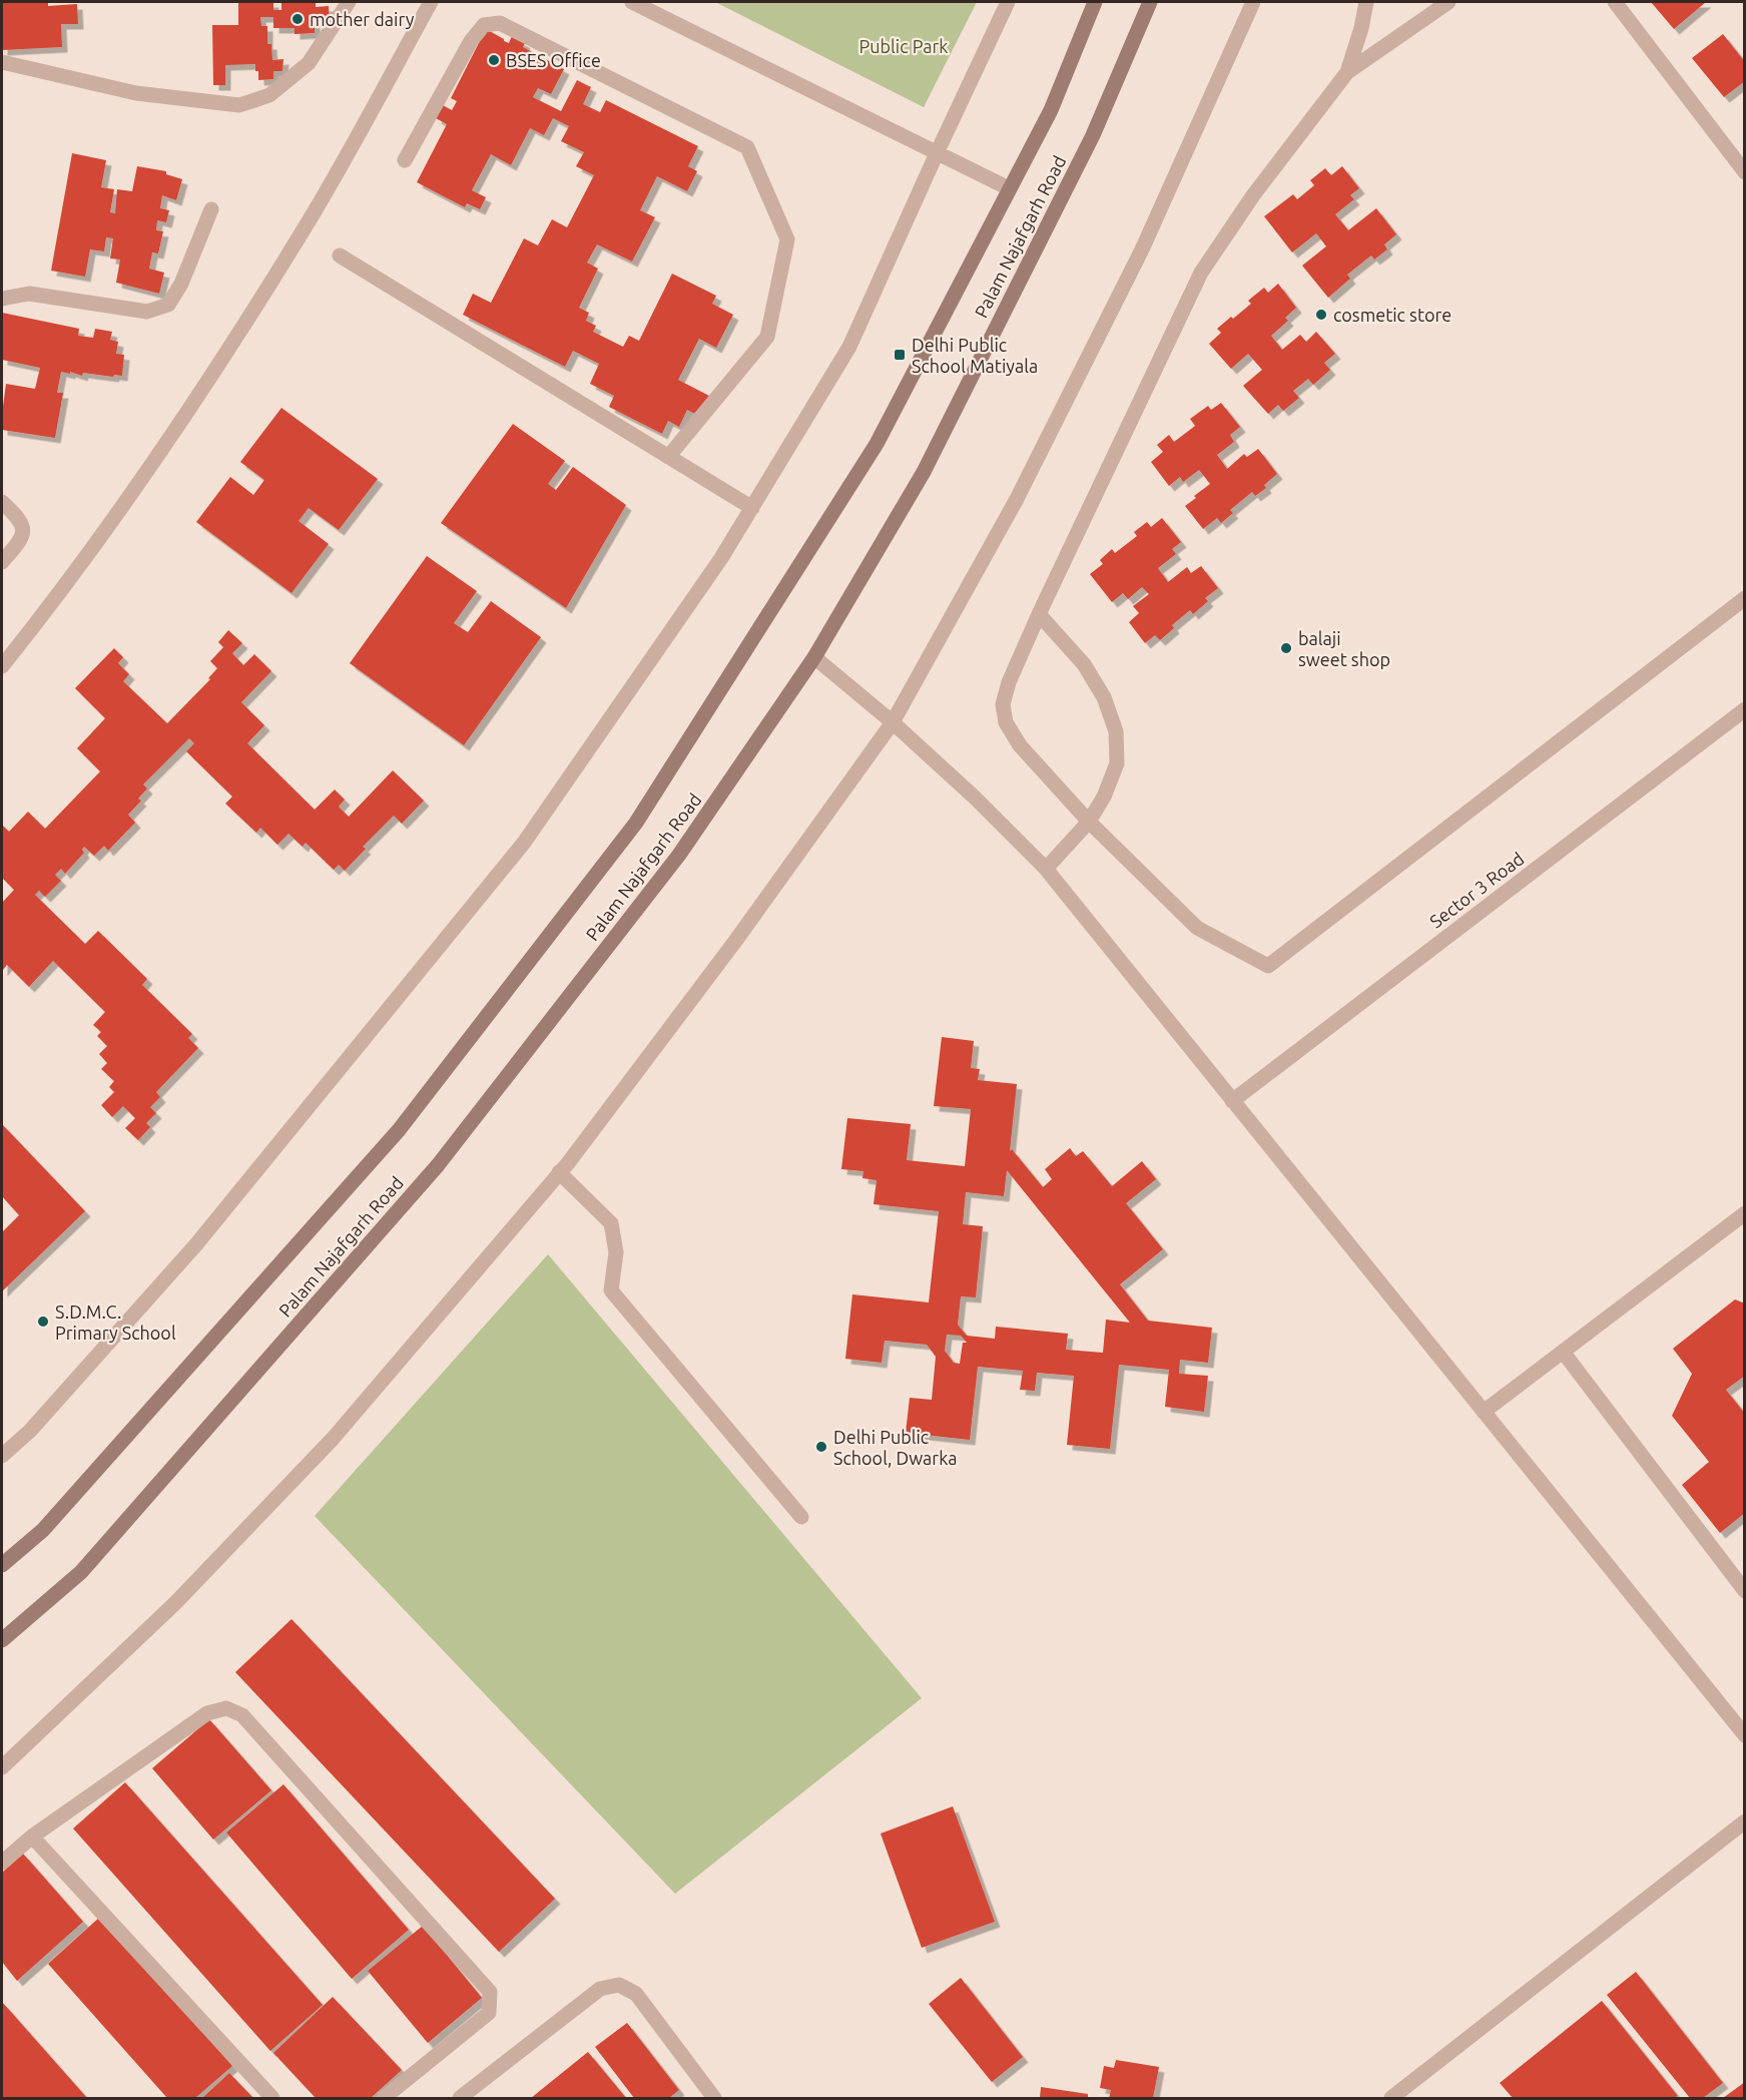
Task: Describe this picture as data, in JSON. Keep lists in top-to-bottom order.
{
  "streets": {
    "main road": ["Palam Najafgarh Road"],
    "street": ["Sector 3 Road"]
  },
  "parks": ["Public Park"],
  "places": {
    "other": [
      "mother dairy",
      "BSES Office",
      "cosmetic store",
      "balaji sweet shop",
      "S.D.M.C. Primary School",
      "Delhi Public School, Dwarka"
    ],
    "transit": ["Delhi Public School Matiyala"]
  }
}
